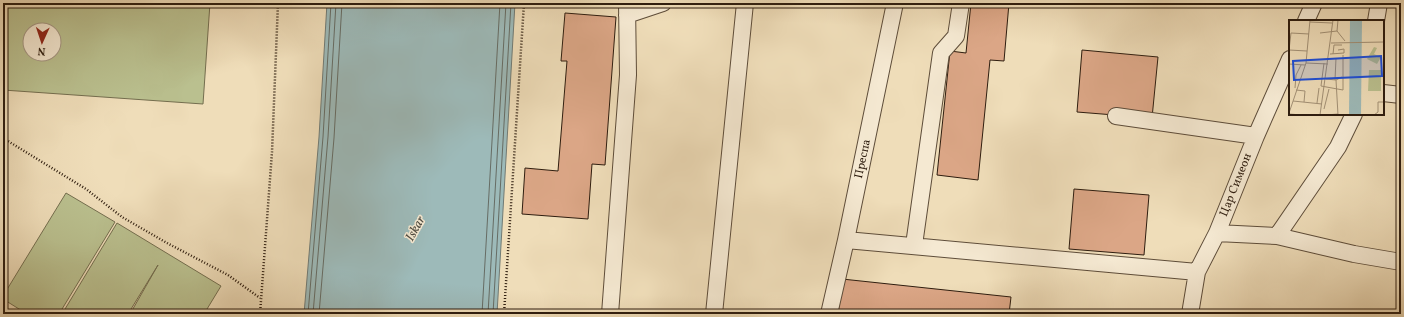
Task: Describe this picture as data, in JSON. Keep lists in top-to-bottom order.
{
  "streets": {
    "street": ["Преспа", "Цар Симеон"]
  },
  "water": ["Iskar"],
  "north": "bottom"
}
